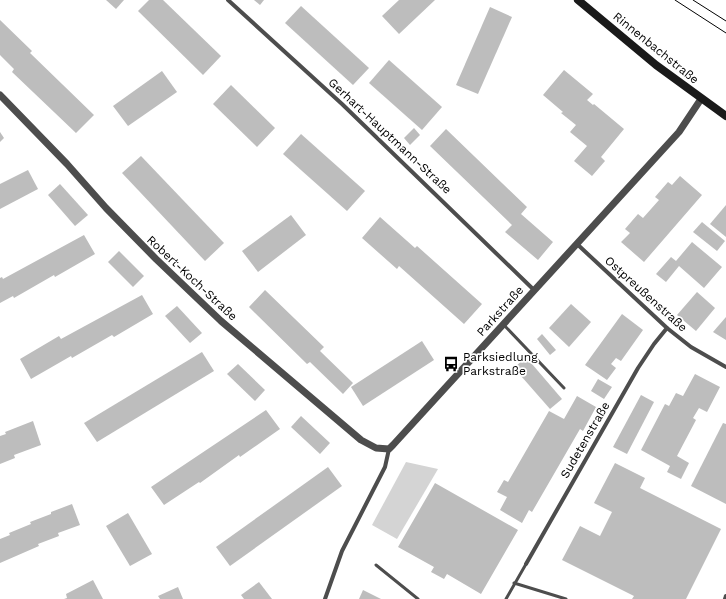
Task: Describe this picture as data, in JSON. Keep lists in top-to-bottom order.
{
  "streets": {
    "main road": ["Rinnenbachstraße"],
    "street": [
      "Gerhart-Hauptmann-Straße",
      "Robert-Koch-Straße",
      "Ostpreußenstraße",
      "Parkstraße",
      "Sudetenstraße"
    ]
  },
  "crossings": [
    ["Rinnenbachstraße", "Parkstraße"],
    ["Gerhart-Hauptmann-Straße", "Parkstraße"],
    ["Robert-Koch-Straße", "Parkstraße"],
    ["Ostpreußenstraße", "Parkstraße"],
    ["Ostpreußenstraße", "Sudetenstraße"]
  ],
  "places": {
    "bus stop": ["Parksiedlung Parkstraße"]
  }
}
